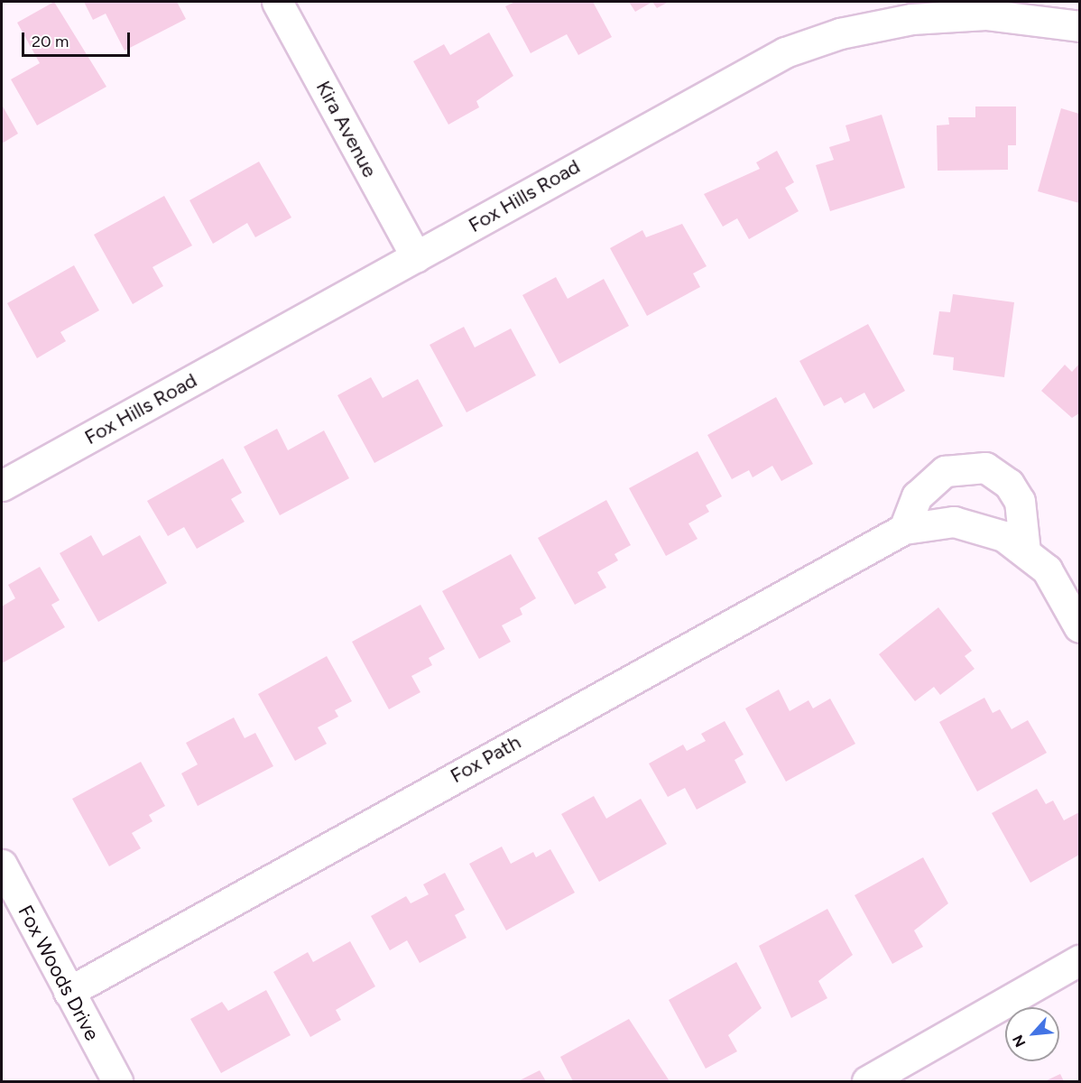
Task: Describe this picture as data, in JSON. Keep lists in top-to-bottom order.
{
  "streets": {
    "street": [
      "Kira Avenue",
      "Fox Hills Road",
      "Fox Path",
      "Fox Woods Drive"
    ]
  },
  "crossings": [
    ["Kira Avenue", "Fox Hills Road"],
    ["Fox Path", "Fox Woods Drive"]
  ],
  "scale_bar": "20 m",
  "north": "bottom left"
}
